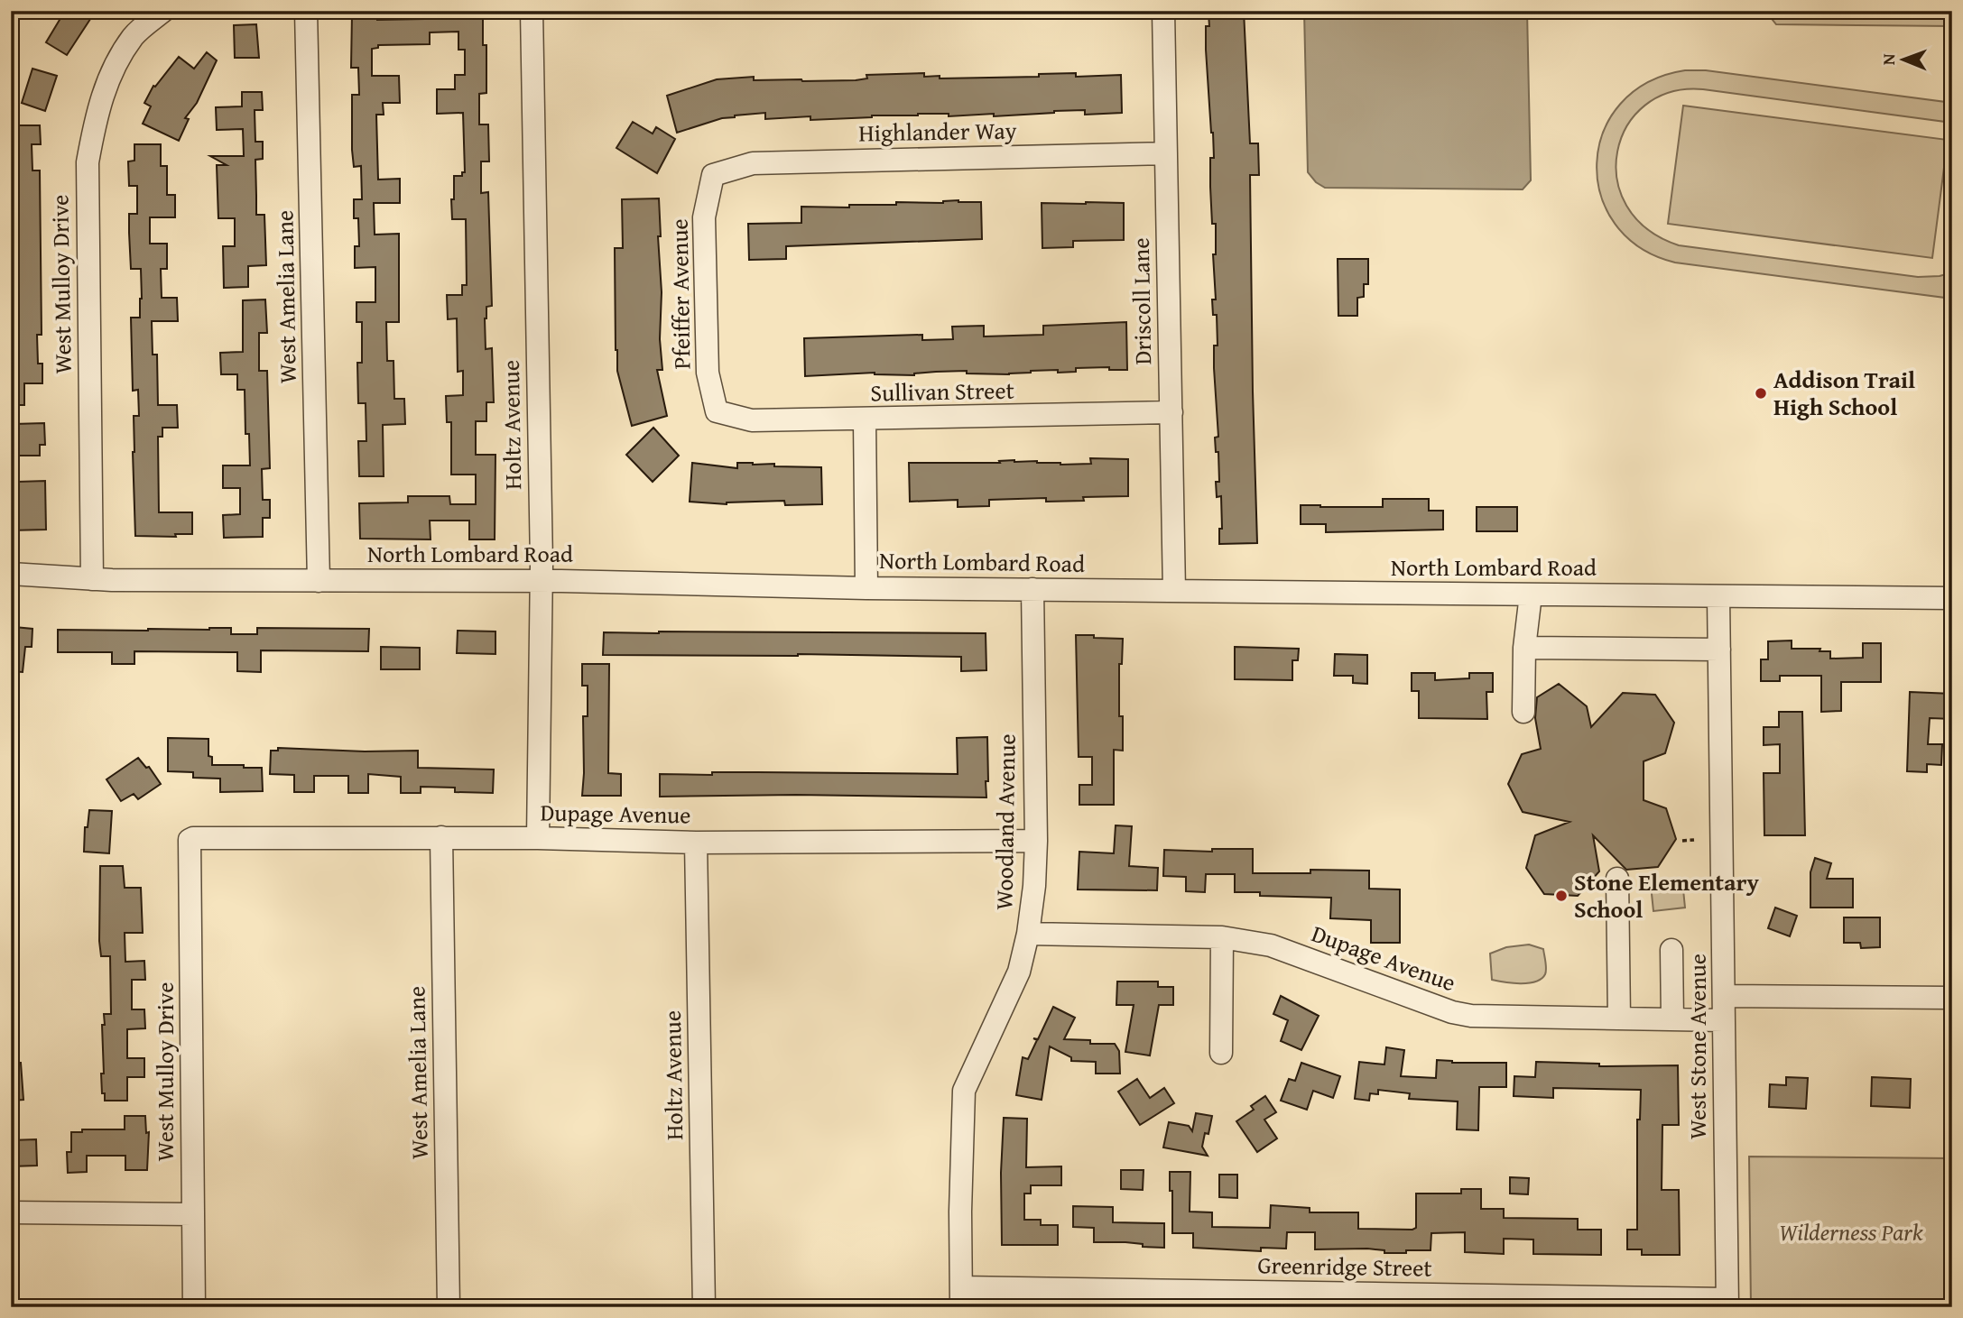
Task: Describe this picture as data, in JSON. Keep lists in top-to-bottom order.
{
  "streets": {
    "street": [
      "Highlander Way",
      "West Mulloy Drive",
      "Pfeiffer Avenue",
      "West Amelia Lane",
      "Driscoll Lane",
      "Sullivan Street",
      "Holtz Avenue",
      "North Lombard Road",
      "Dupage Avenue",
      "Woodland Avenue",
      "West Stone Avenue",
      "Greenridge Street"
    ]
  },
  "crossings": [
    ["Highlander Way", "Pfeiffer Avenue"],
    ["Highlander Way", "Driscoll Lane"],
    ["West Mulloy Drive", "North Lombard Road"],
    ["West Mulloy Drive", "Dupage Avenue"],
    ["Pfeiffer Avenue", "Sullivan Street"],
    ["West Amelia Lane", "North Lombard Road"],
    ["West Amelia Lane", "Dupage Avenue"],
    ["Driscoll Lane", "Sullivan Street"],
    ["Driscoll Lane", "North Lombard Road"],
    ["Holtz Avenue", "North Lombard Road"],
    ["Holtz Avenue", "Dupage Avenue"],
    ["North Lombard Road", "Woodland Avenue"],
    ["North Lombard Road", "West Stone Avenue"],
    ["Dupage Avenue", "Woodland Avenue"],
    ["Dupage Avenue", "West Stone Avenue"],
    ["Woodland Avenue", "Greenridge Street"],
    ["West Stone Avenue", "Greenridge Street"]
  ],
  "parks": ["Wilderness Park"],
  "places": ["Addison Trail High School", "Stone Elementary School"],
  "north": "left"
}
